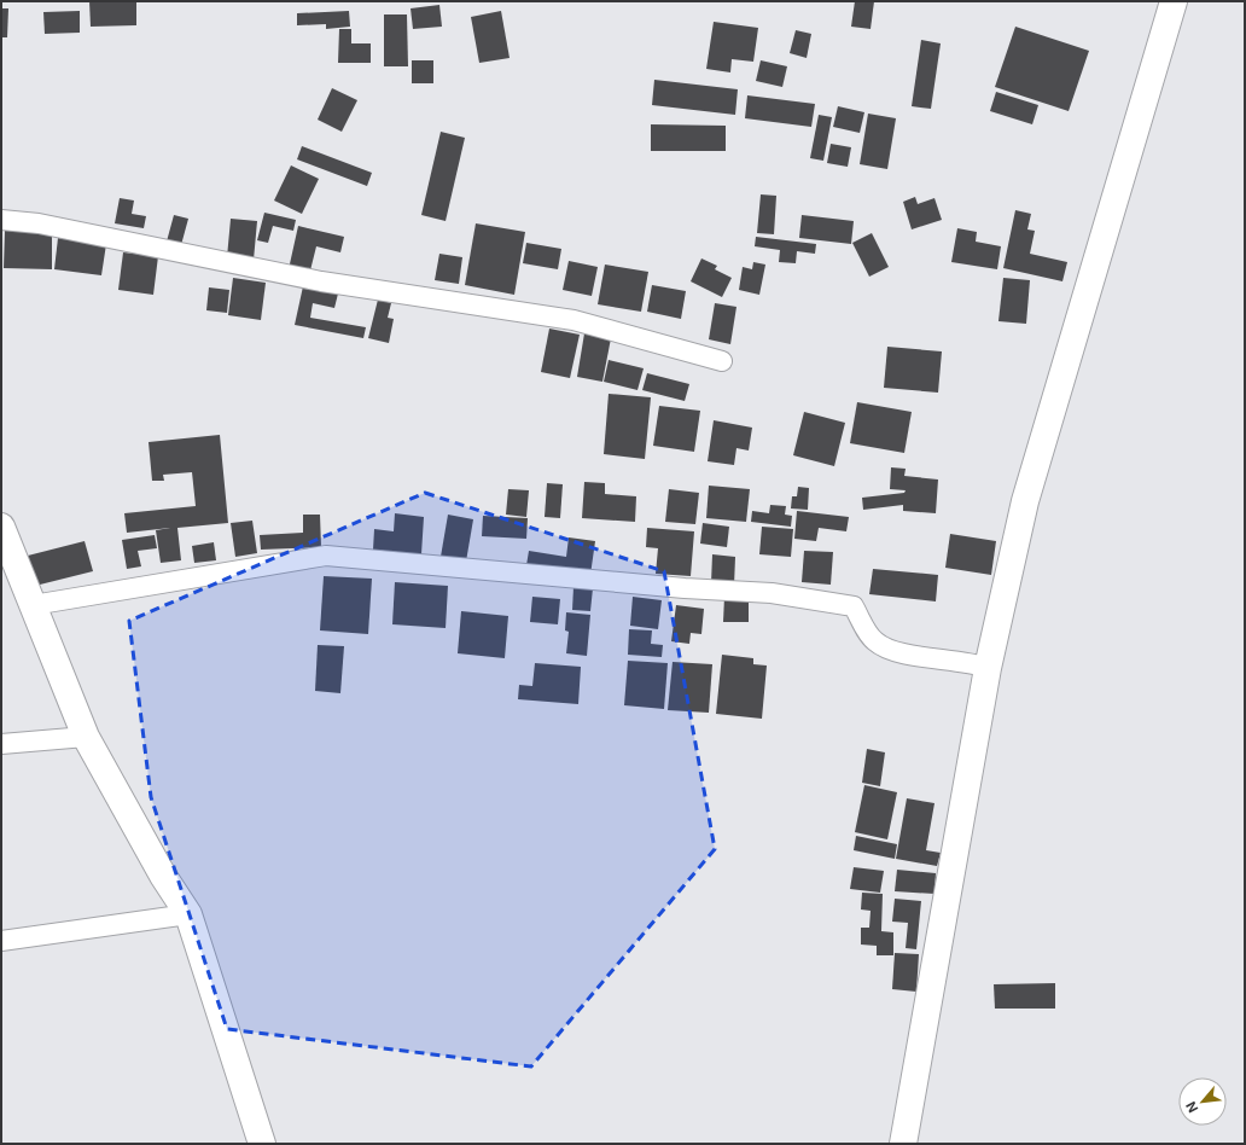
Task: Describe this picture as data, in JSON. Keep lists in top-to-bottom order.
{
  "north": "bottom left"
}
